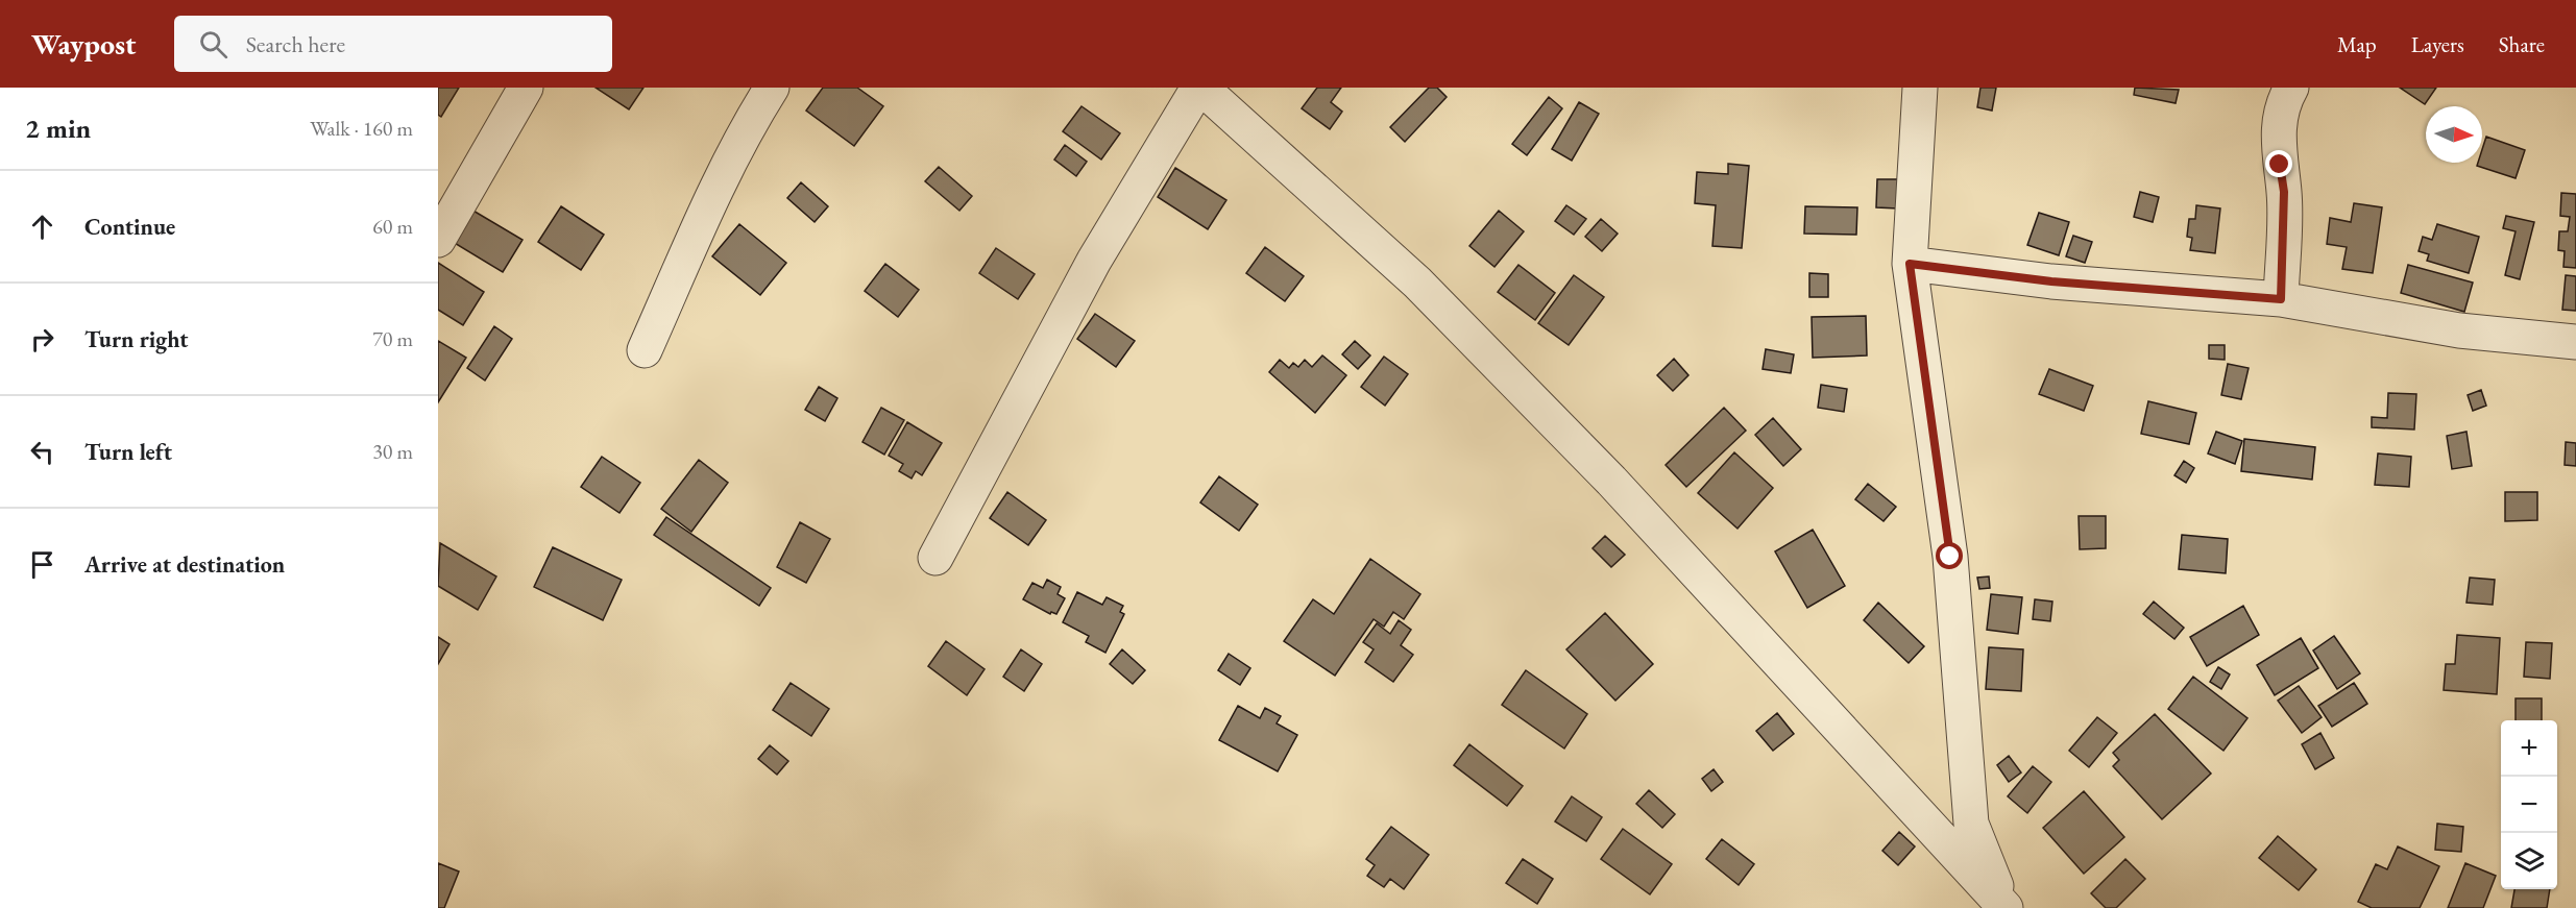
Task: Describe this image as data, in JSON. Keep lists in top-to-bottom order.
{
  "north": "right",
  "page": {
    "header": "Waypost",
    "search": "Search here",
    "nav": ["Map", "Layers", "Share"],
    "heading": ["2 min", "Walk · 160 m"],
    "list": [
      ["Continue", "60 m"],
      ["Turn right", "70 m"],
      ["Turn left", "30 m"],
      "Arrive at destination"
    ],
    "map_buttons": ["+", "−"]
  }
}
